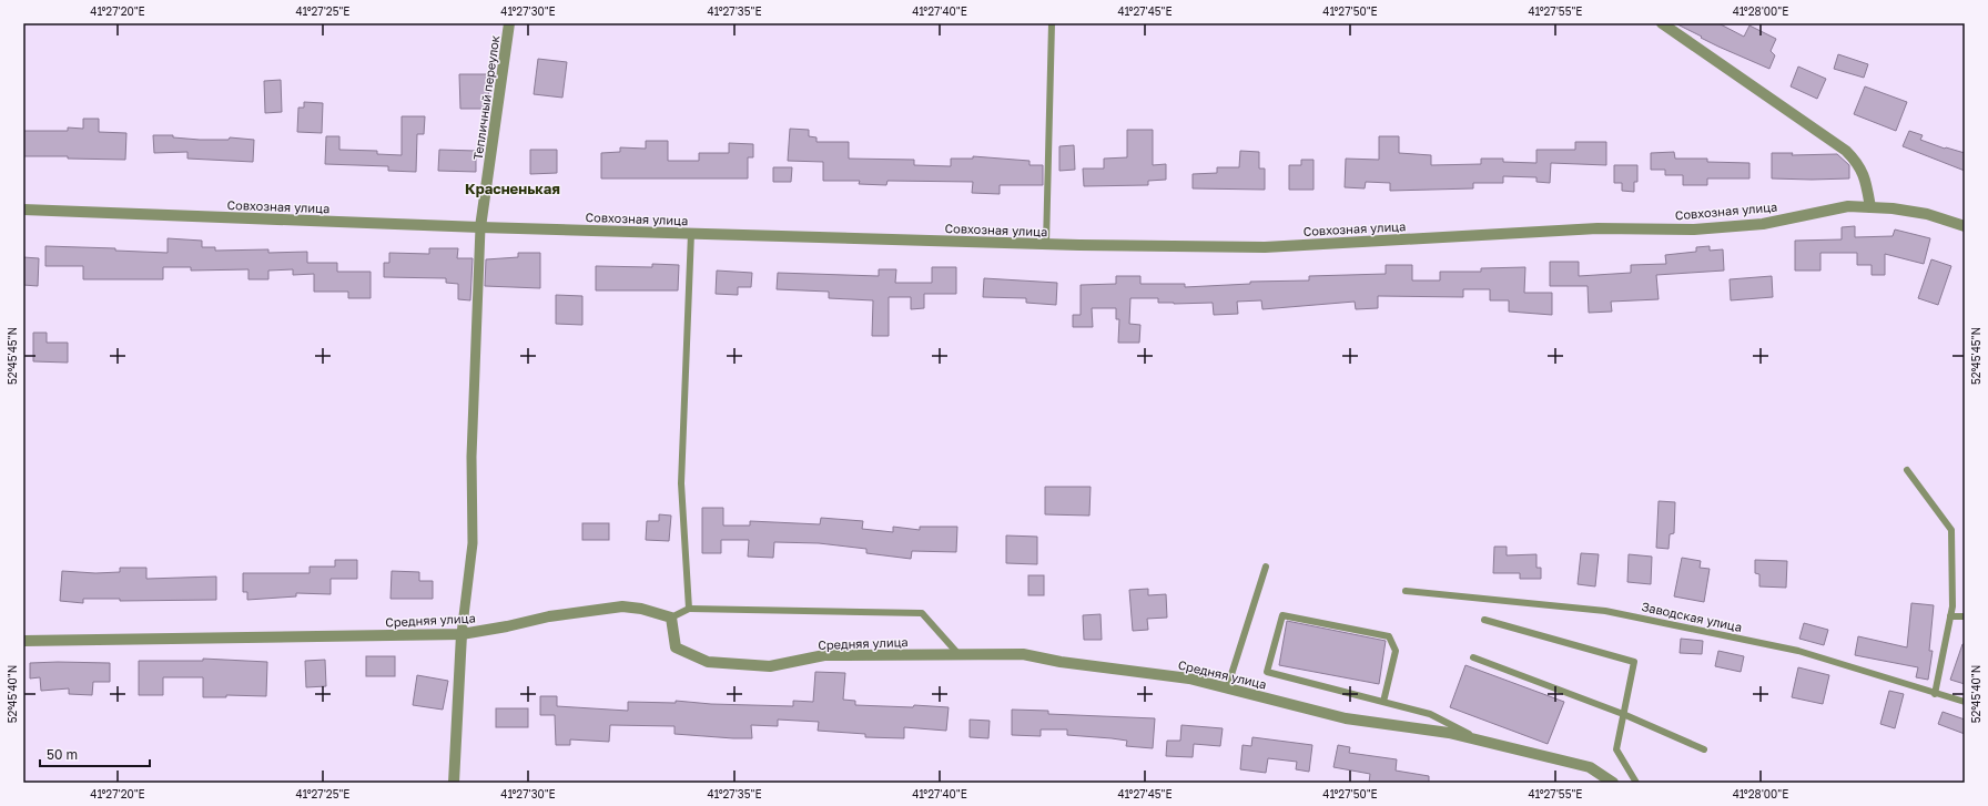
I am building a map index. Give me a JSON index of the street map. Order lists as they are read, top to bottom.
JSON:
{
  "streets": {
    "street": ["Тепличный переулок", "Совхозная улица", "Средняя улица"],
    "lane": ["Заводская улица"]
  },
  "crossings": [
    ["Тепличный переулок", "Совхозная улица"]
  ],
  "districts": ["Красненькая"],
  "scale_bar": "50 m",
  "coordinates": [
    "41°27'20\"E",
    "41°27'25\"E",
    "41°27'30\"E",
    "41°27'35\"E",
    "41°27'40\"E",
    "41°27'45\"E",
    "41°27'50\"E",
    "41°27'55\"E",
    "41°28'00\"E",
    "52°45'45\"N",
    "52°45'40\"N"
  ]
}
